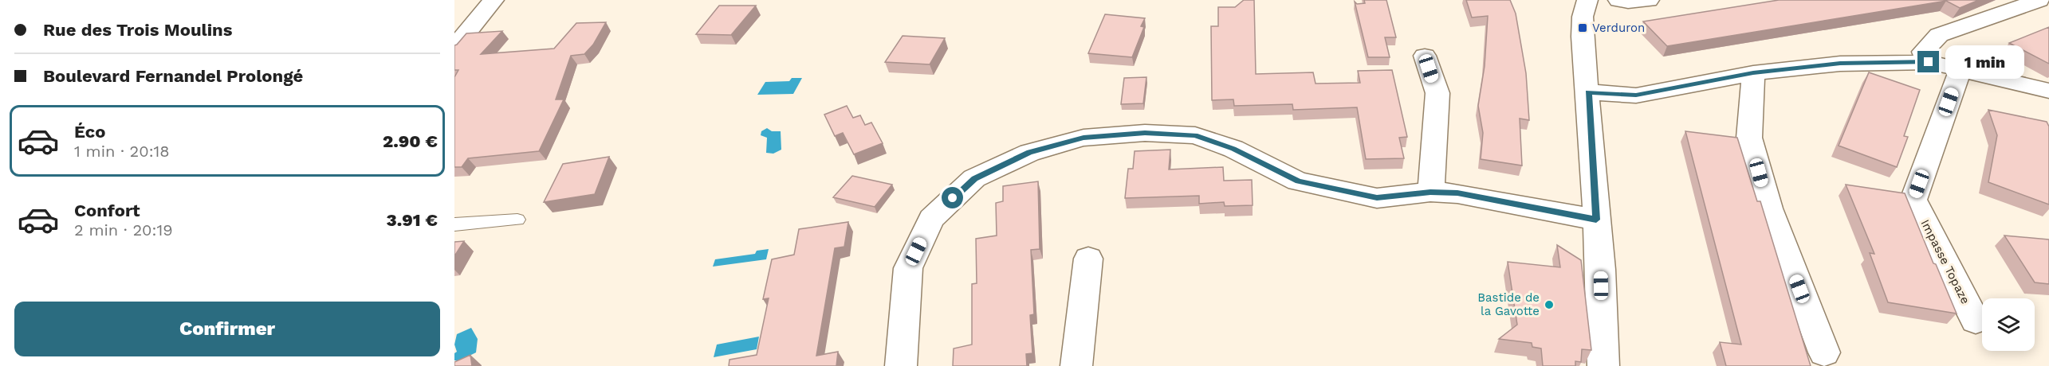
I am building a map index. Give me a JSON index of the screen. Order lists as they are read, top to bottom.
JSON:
{
  "streets": {
    "street": ["Impasse Topaze"]
  },
  "places": {
    "transit": ["Verduron"],
    "other": ["Bastide de la Gavotte"]
  },
  "page": {
    "banner": ["Rue des Trois Moulins", "Boulevard Fernandel Prolongé"],
    "bubble": "1 min",
    "list": [
      {
        "name": "Éco",
        "note": "1 min · 20:18",
        "value": "2.90 €"
      },
      {
        "name": "Confort",
        "note": "2 min · 20:19",
        "value": "3.91 €"
      }
    ],
    "buttons": "Confirmer"
  }
}
